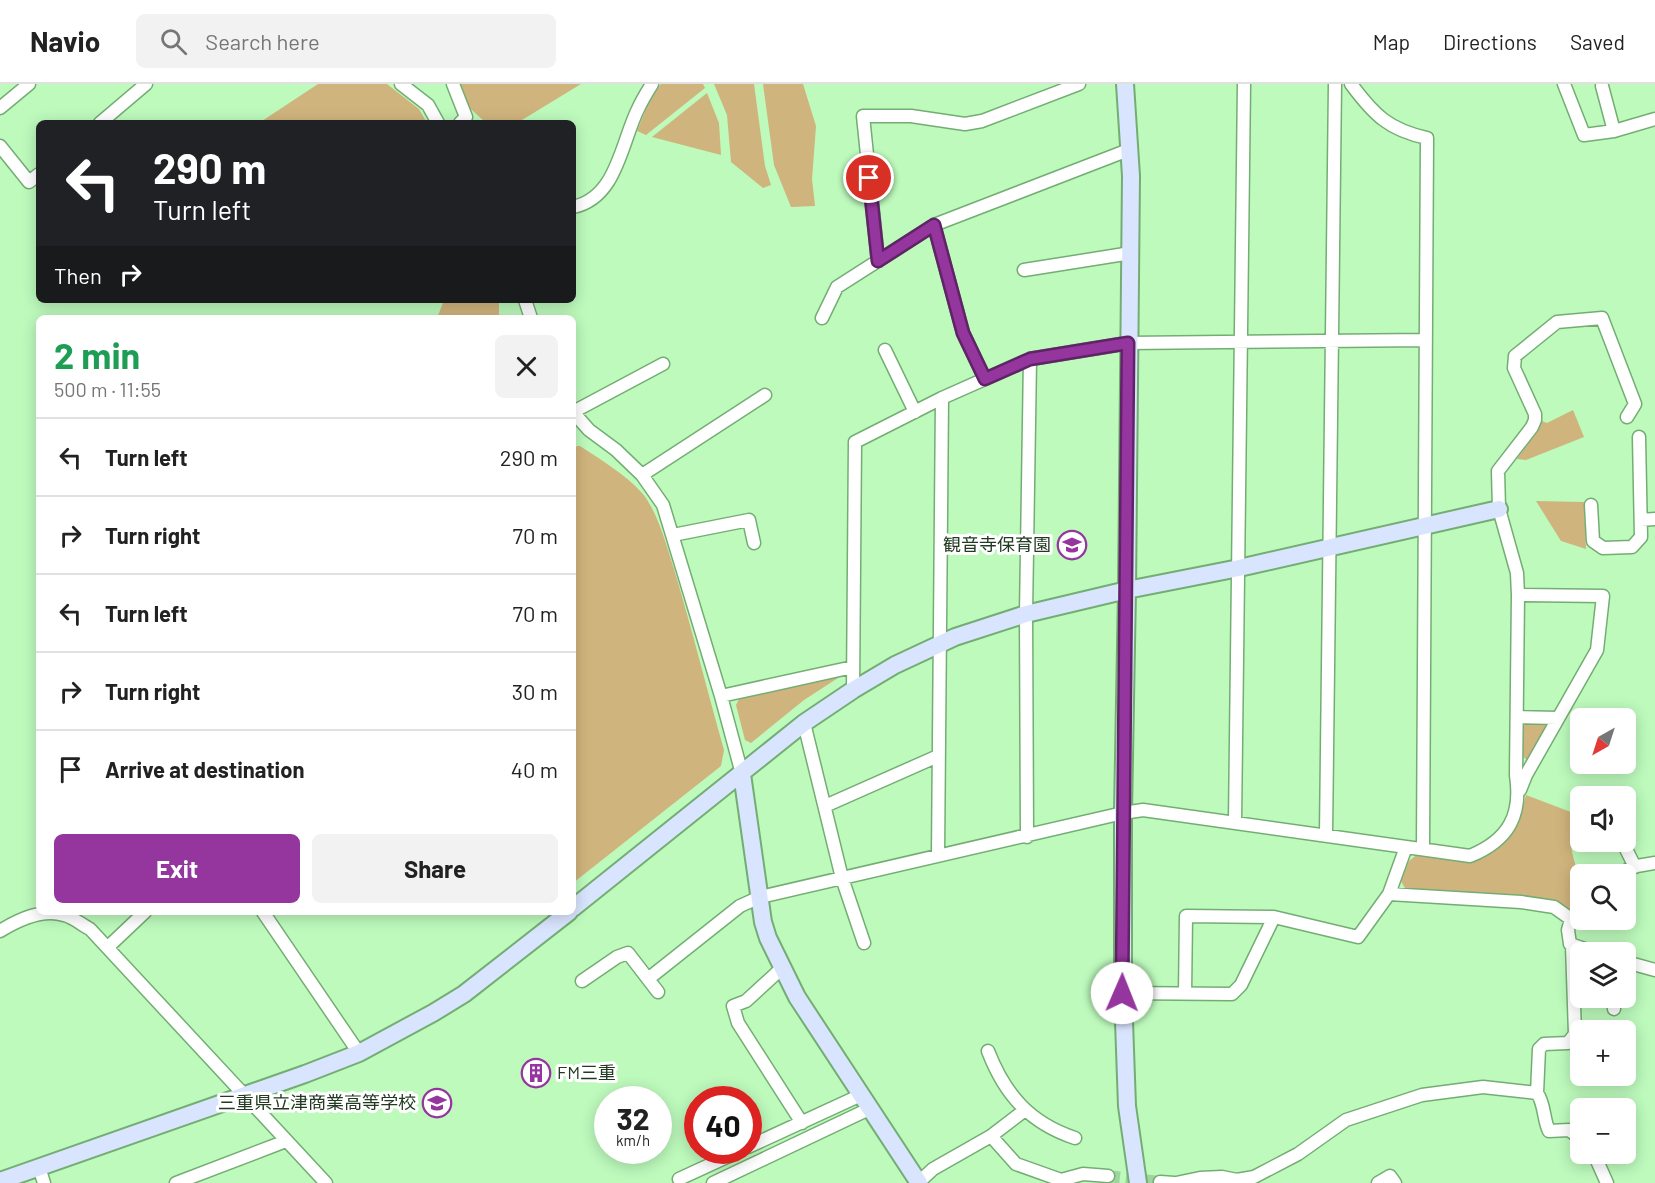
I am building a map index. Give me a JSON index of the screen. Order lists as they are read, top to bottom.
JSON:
{
  "places": {
    "school or university": ["観音寺保育園", "三重県立津商業高等学校"],
    "building": ["FM三重"]
  },
  "north": "bottom left",
  "page": {
    "header": "Navio",
    "search": "Search here",
    "nav": ["Map", "Directions", "Saved"],
    "turn": ["290 m", "Turn left"],
    "then": "Then",
    "heading": ["2 min", "500 m · 11:55"],
    "list": [
      {
        "name": "Turn left",
        "value": "290 m"
      },
      {
        "name": "Turn right",
        "value": "70 m"
      },
      {
        "name": "Turn left",
        "value": "70 m"
      },
      {
        "name": "Turn right",
        "value": "30 m"
      },
      {
        "name": "Arrive at destination",
        "value": "40 m"
      }
    ],
    "map_buttons": ["+", "−"],
    "buttons": ["Exit", "Share"],
    "speed": "32 km/h",
    "limit": "40"
  }
}
